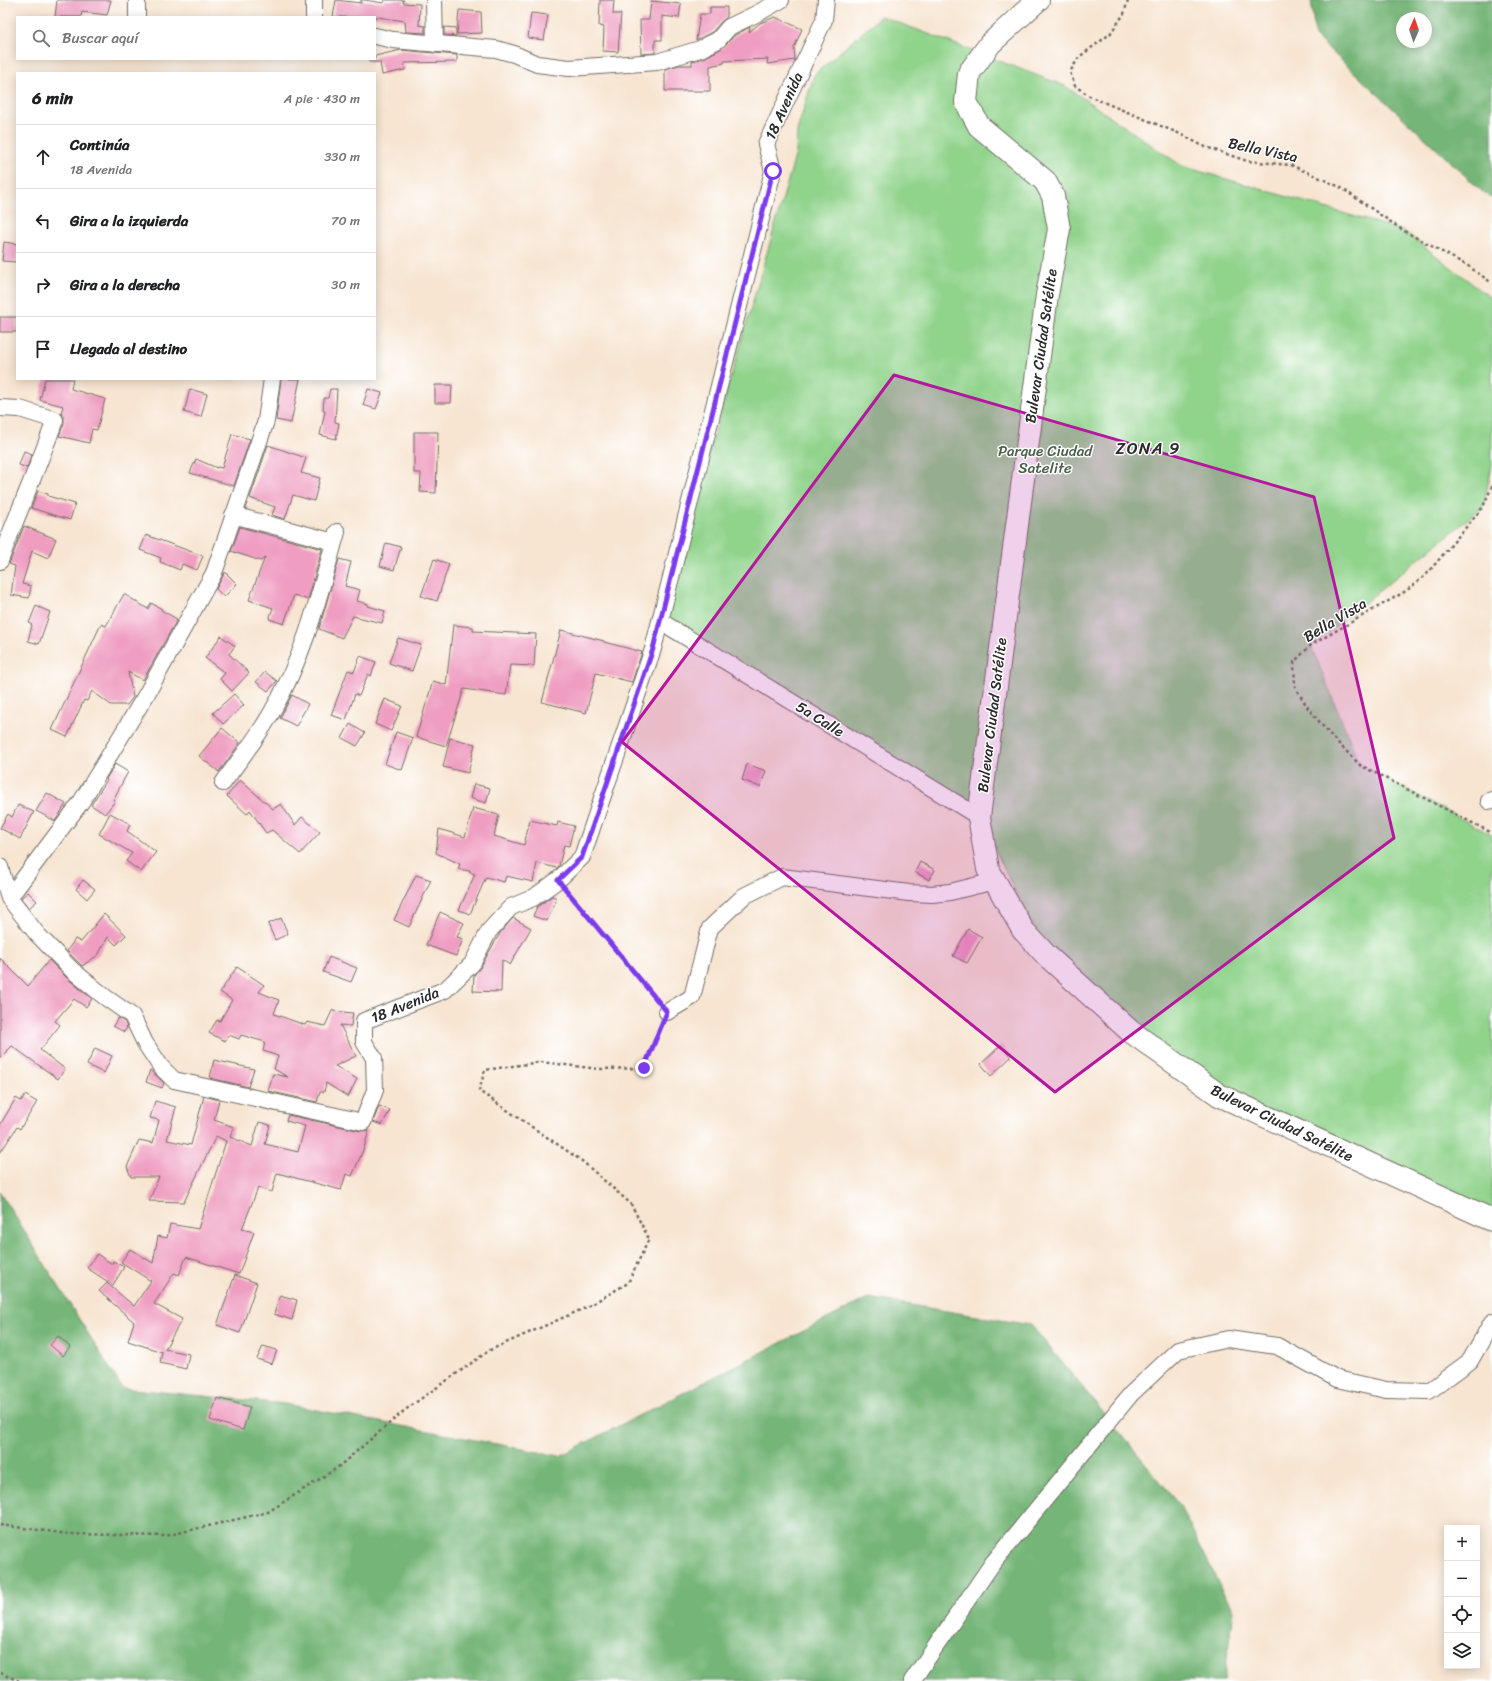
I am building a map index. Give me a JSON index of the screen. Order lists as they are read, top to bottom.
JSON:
{
  "streets": {
    "street": ["18 Avenida", "Bulevar Ciudad Satélite", "5a Calle"],
    "path": ["Bella Vista"]
  },
  "crossings": [
    ["18 Avenida", "5a Calle"],
    ["Bulevar Ciudad Satélite", "5a Calle"]
  ],
  "districts": ["ZONA 9"],
  "parks": ["Parque Ciudad Satelite"],
  "north": "top",
  "page": {
    "search": "Buscar aquí",
    "heading": ["6 min", "A pie · 430 m"],
    "list": [
      ["Continúa", "18 Avenida", "330 m"],
      ["Gira a la izquierda", "70 m"],
      ["Gira a la derecha", "30 m"],
      "Llegada al destino"
    ],
    "map_buttons": ["+", "−"]
  }
}
